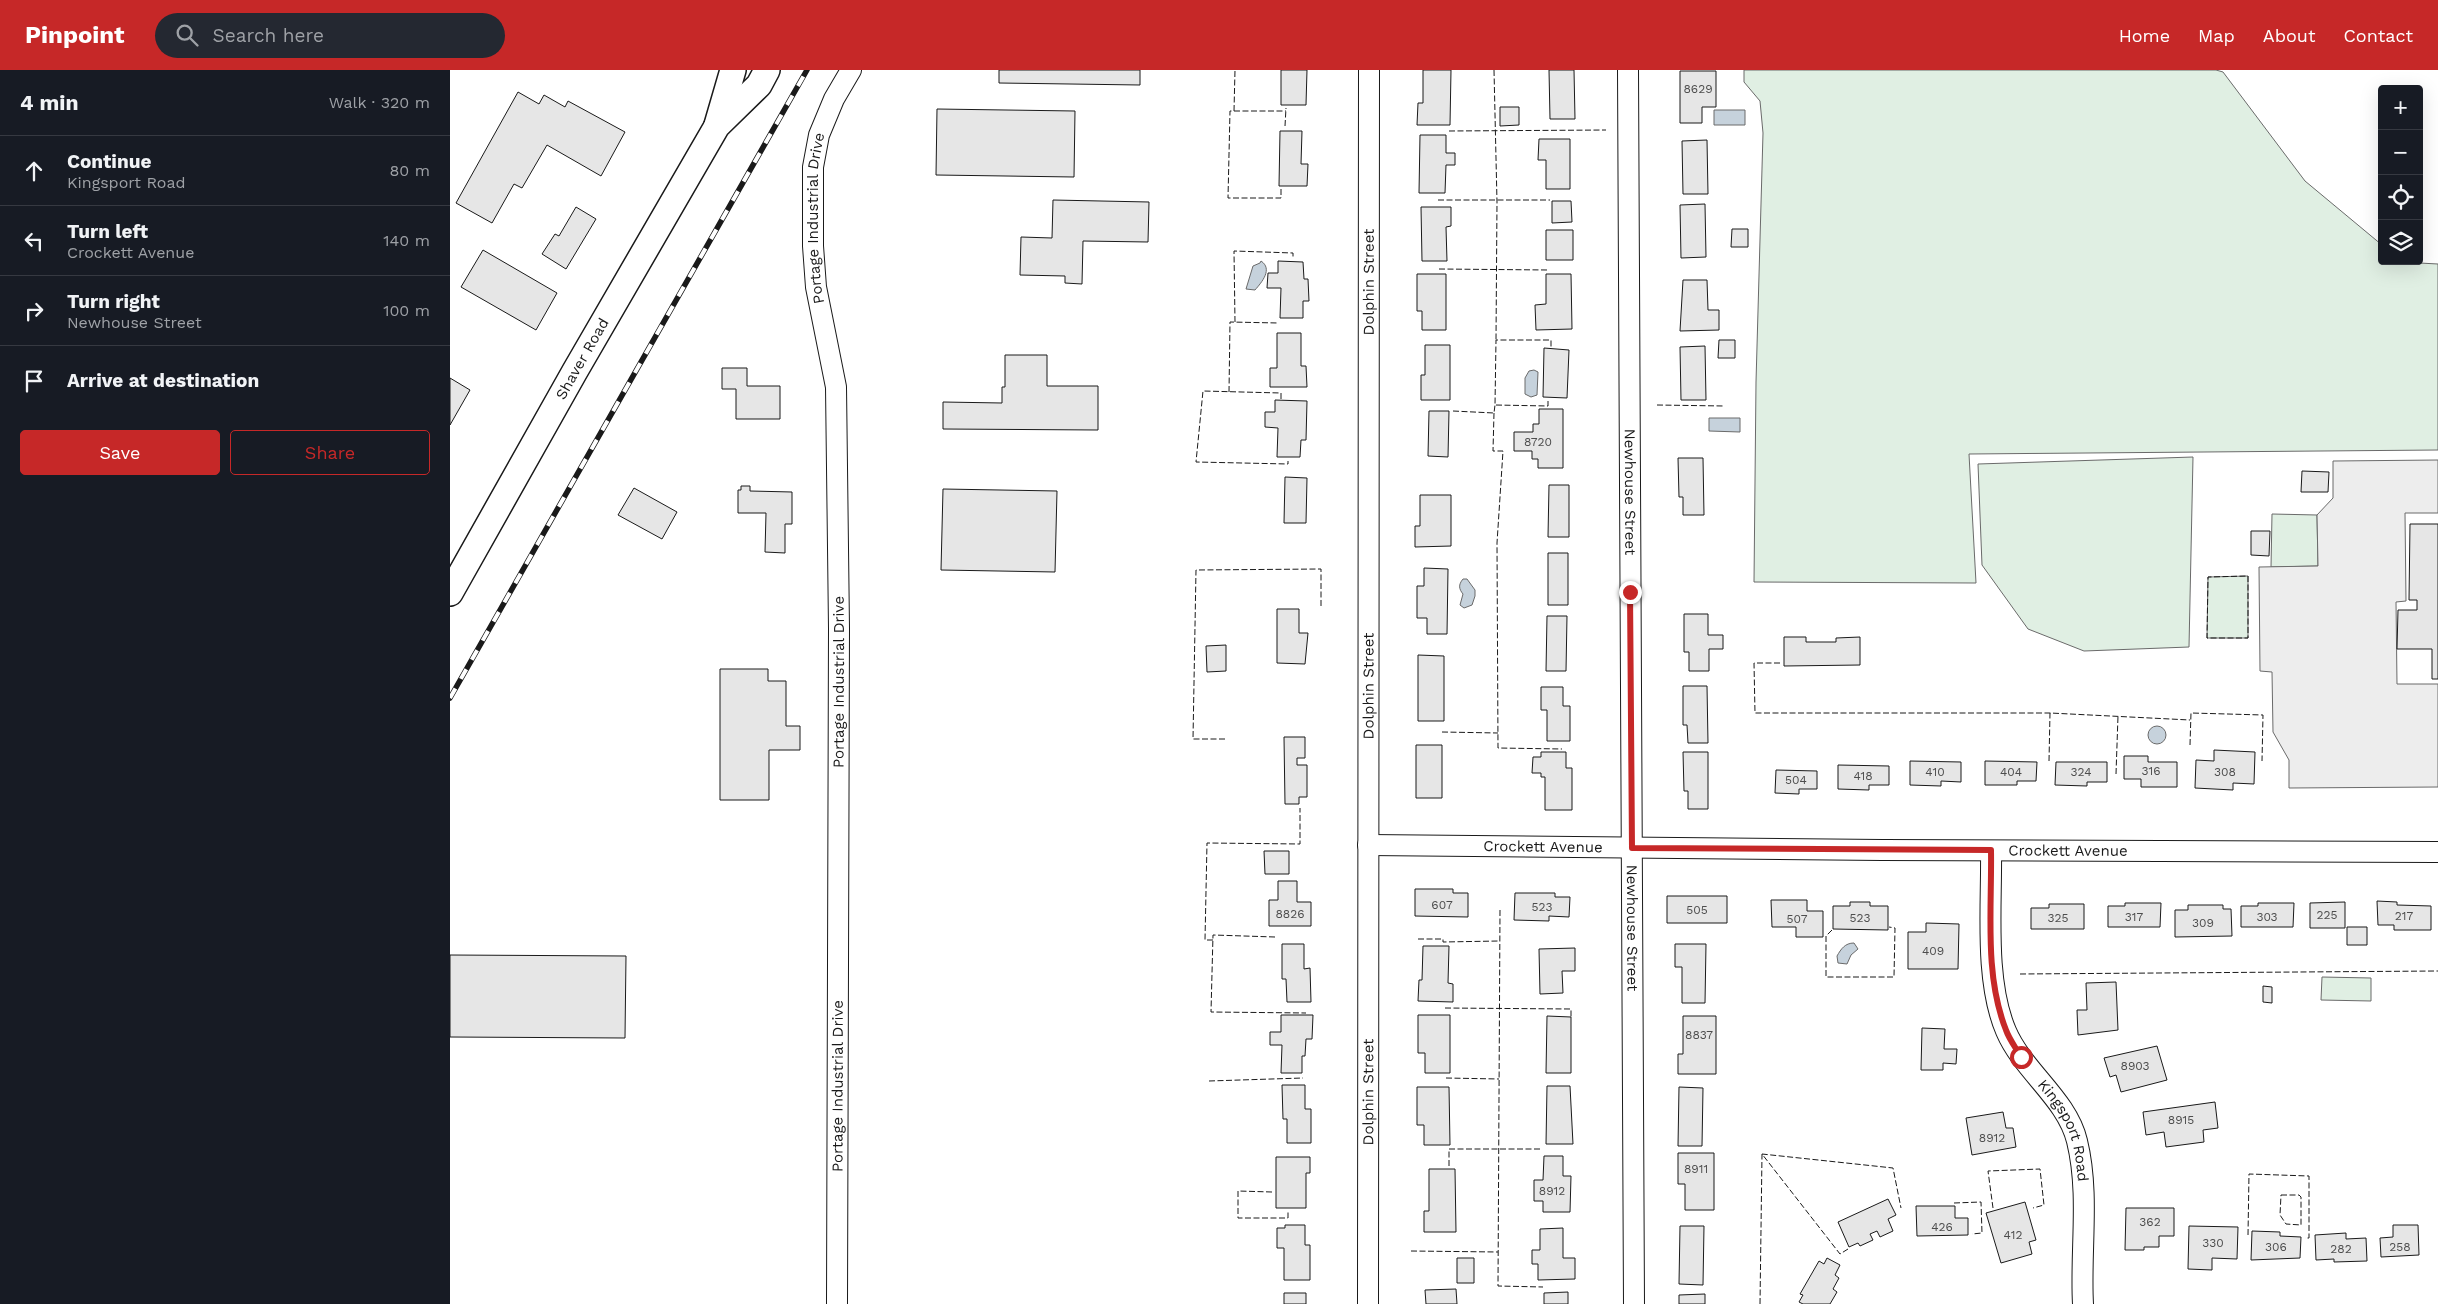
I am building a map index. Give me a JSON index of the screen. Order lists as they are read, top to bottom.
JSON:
{
  "streets": {
    "main road": ["Shaver Road"],
    "street": [
      "Portage Industrial Drive",
      "Dolphin Street",
      "Newhouse Street",
      "Crockett Avenue",
      "Kingsport Road"
    ]
  },
  "crossings": [
    ["Dolphin Street", "Crockett Avenue"],
    ["Newhouse Street", "Crockett Avenue"],
    ["Crockett Avenue", "Kingsport Road"]
  ],
  "house_numbers": [
    "8629",
    "8720",
    "316",
    "410",
    "404",
    "324",
    "308",
    "418",
    "504",
    "607",
    "523",
    "505",
    "8826",
    "225",
    "217",
    "317",
    "303",
    "523",
    "325",
    "507",
    "309",
    "409",
    "8837",
    "8903",
    "8915",
    "8912",
    "8911",
    "8912",
    "362",
    "426",
    "412",
    "330",
    "306",
    "258",
    "282"
  ],
  "page": {
    "header": "Pinpoint",
    "search": "Search here",
    "nav": [
      "Home",
      "Map",
      "About",
      "Contact"
    ],
    "heading": ["4 min", "Walk · 320 m"],
    "map_buttons": ["+", "−"],
    "list": [
      ["Continue", "Kingsport Road", "80 m"],
      ["Turn left", "Crockett Avenue", "140 m"],
      ["Turn right", "Newhouse Street", "100 m"],
      "Arrive at destination"
    ],
    "buttons": ["Save", "Share"]
  }
}
